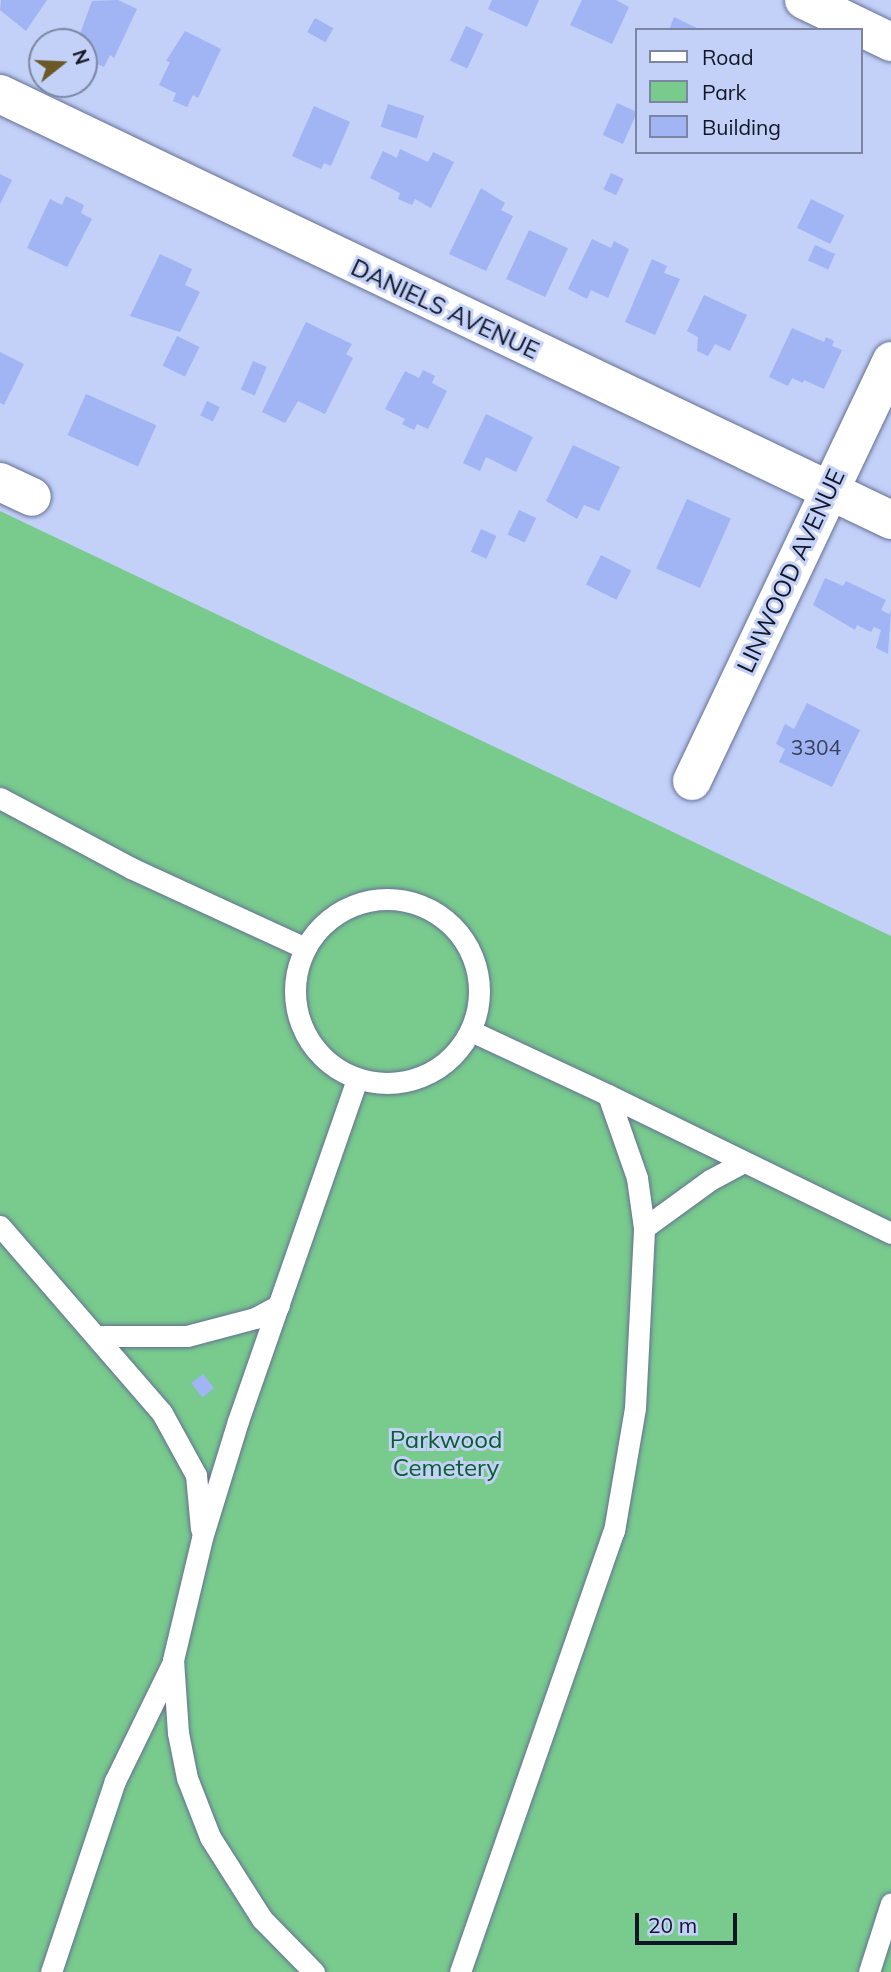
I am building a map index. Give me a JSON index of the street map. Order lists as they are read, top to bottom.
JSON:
{
  "streets": {
    "street": ["DANIELS AVENUE", "LINWOOD AVENUE"]
  },
  "crossings": [
    ["DANIELS AVENUE", "LINWOOD AVENUE"]
  ],
  "parks": ["Parkwood Cemetery"],
  "house_numbers": ["3304"],
  "legend": ["Road", "Park", "Building"],
  "scale_bar": "20 m",
  "north": "right"
}
